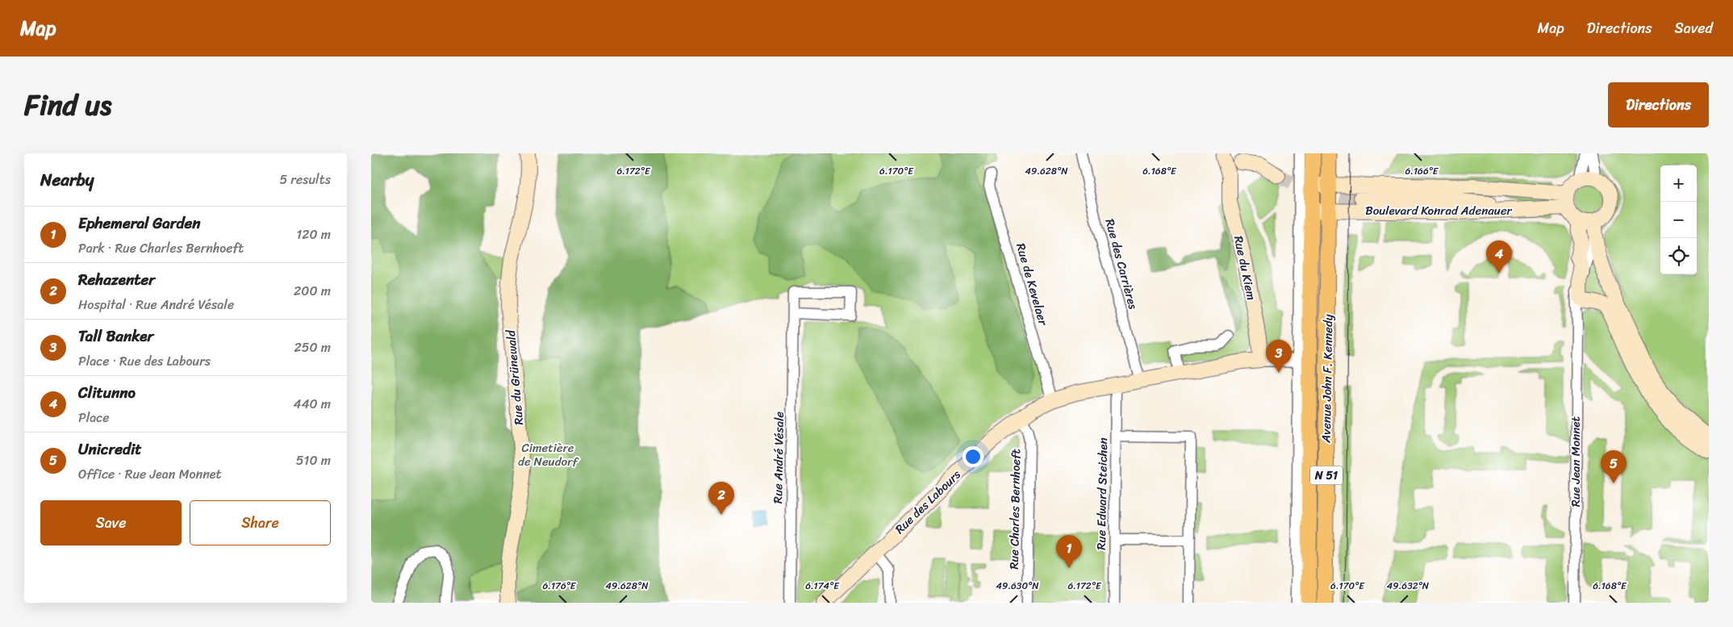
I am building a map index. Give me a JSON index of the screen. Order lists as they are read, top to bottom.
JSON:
{
  "streets": {
    "main road": [
      "Boulevard Konrad Adenauer",
      "Rue du Kiem",
      "Rue du Grünewald",
      "Avenue John F. Kennedy",
      "Rue Jean Monnet",
      "N 51",
      "Rue des Labours"
    ],
    "street": [
      "Rue des Carrières",
      "Rue de Kevelaer",
      "Rue André Vésale",
      "Rue Edward Steichen",
      "Rue Charles Bernhoeft"
    ]
  },
  "crossings": [
    ["Boulevard Konrad Adenauer", "Avenue John F. Kennedy"],
    ["Boulevard Konrad Adenauer", "Rue Jean Monnet"],
    ["Rue des Carrières", "Rue des Labours"],
    ["Rue du Kiem", "Rue des Labours"],
    ["Rue de Kevelaer", "Rue des Labours"],
    ["Avenue John F. Kennedy", "Rue des Labours"],
    ["Rue Edward Steichen", "Rue des Labours"],
    ["Rue des Labours", "Rue Charles Bernhoeft"]
  ],
  "parks": ["Cimetière de Neudorf"],
  "page": {
    "header": "Map",
    "nav": ["Map", "Directions", "Saved"],
    "title": "Find us",
    "buttons": [
      "Directions",
      ["Save", "Share"]
    ],
    "heading": ["Nearby", "5 results"],
    "map_buttons": ["+", "−"],
    "list": [
      {
        "mark": "1",
        "name": "Ephemeral Garden",
        "note": "Park · Rue Charles Bernhoeft",
        "value": "120 m"
      },
      {
        "mark": "2",
        "name": "Rehazenter",
        "note": "Hospital · Rue André Vésale",
        "value": "200 m"
      },
      {
        "mark": "3",
        "name": "Tall Banker",
        "note": "Place · Rue des Labours",
        "value": "250 m"
      },
      {
        "mark": "4",
        "name": "Clitunno",
        "note": "Place",
        "value": "440 m"
      },
      {
        "mark": "5",
        "name": "Unicredit",
        "note": "Office · Rue Jean Monnet",
        "value": "510 m"
      }
    ],
    "pins": [
      "4",
      "3",
      "5",
      "2",
      "1"
    ]
  },
  "coordinates": [
    "6.172°E",
    "6.170°E",
    "6.168°E",
    "6.166°E",
    "49.628°N",
    "49.630°N",
    "49.632°N",
    "6.176°E",
    "6.174°E"
  ]
}
